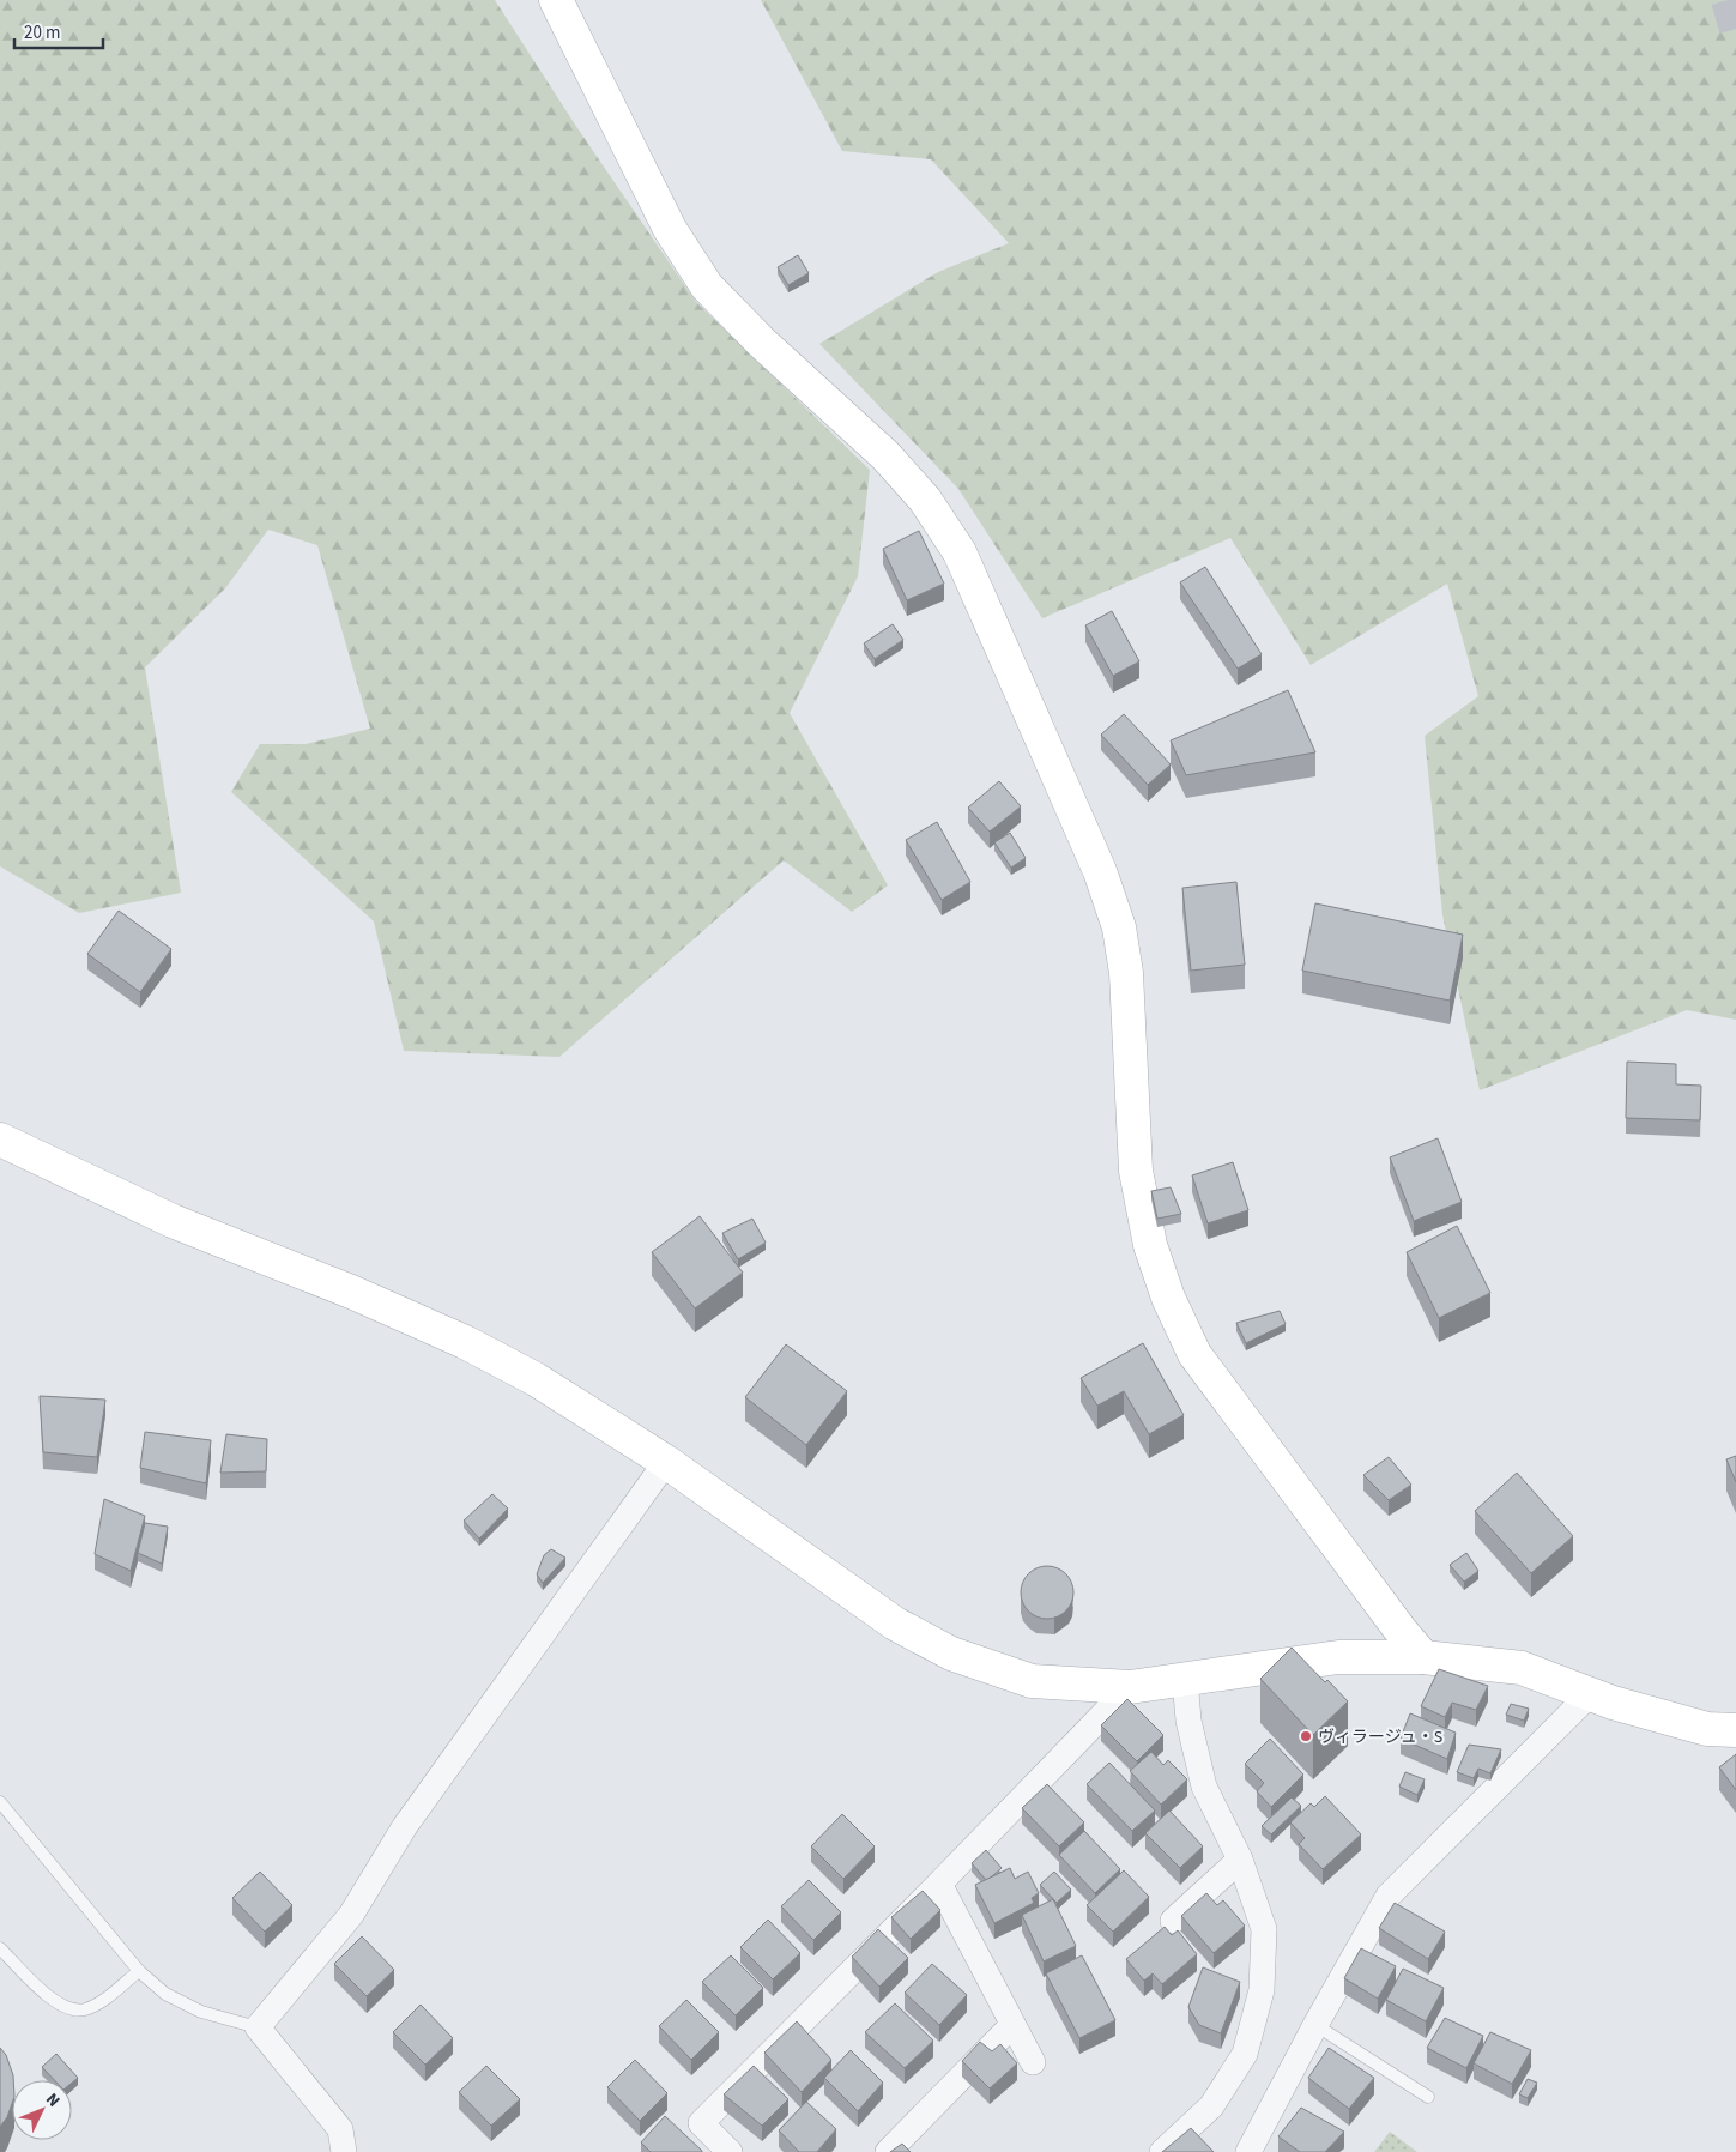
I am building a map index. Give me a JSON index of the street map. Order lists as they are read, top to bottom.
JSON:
{
  "places": ["ヴィラージュ・S"],
  "scale_bar": "20 m",
  "north": "top right"
}
